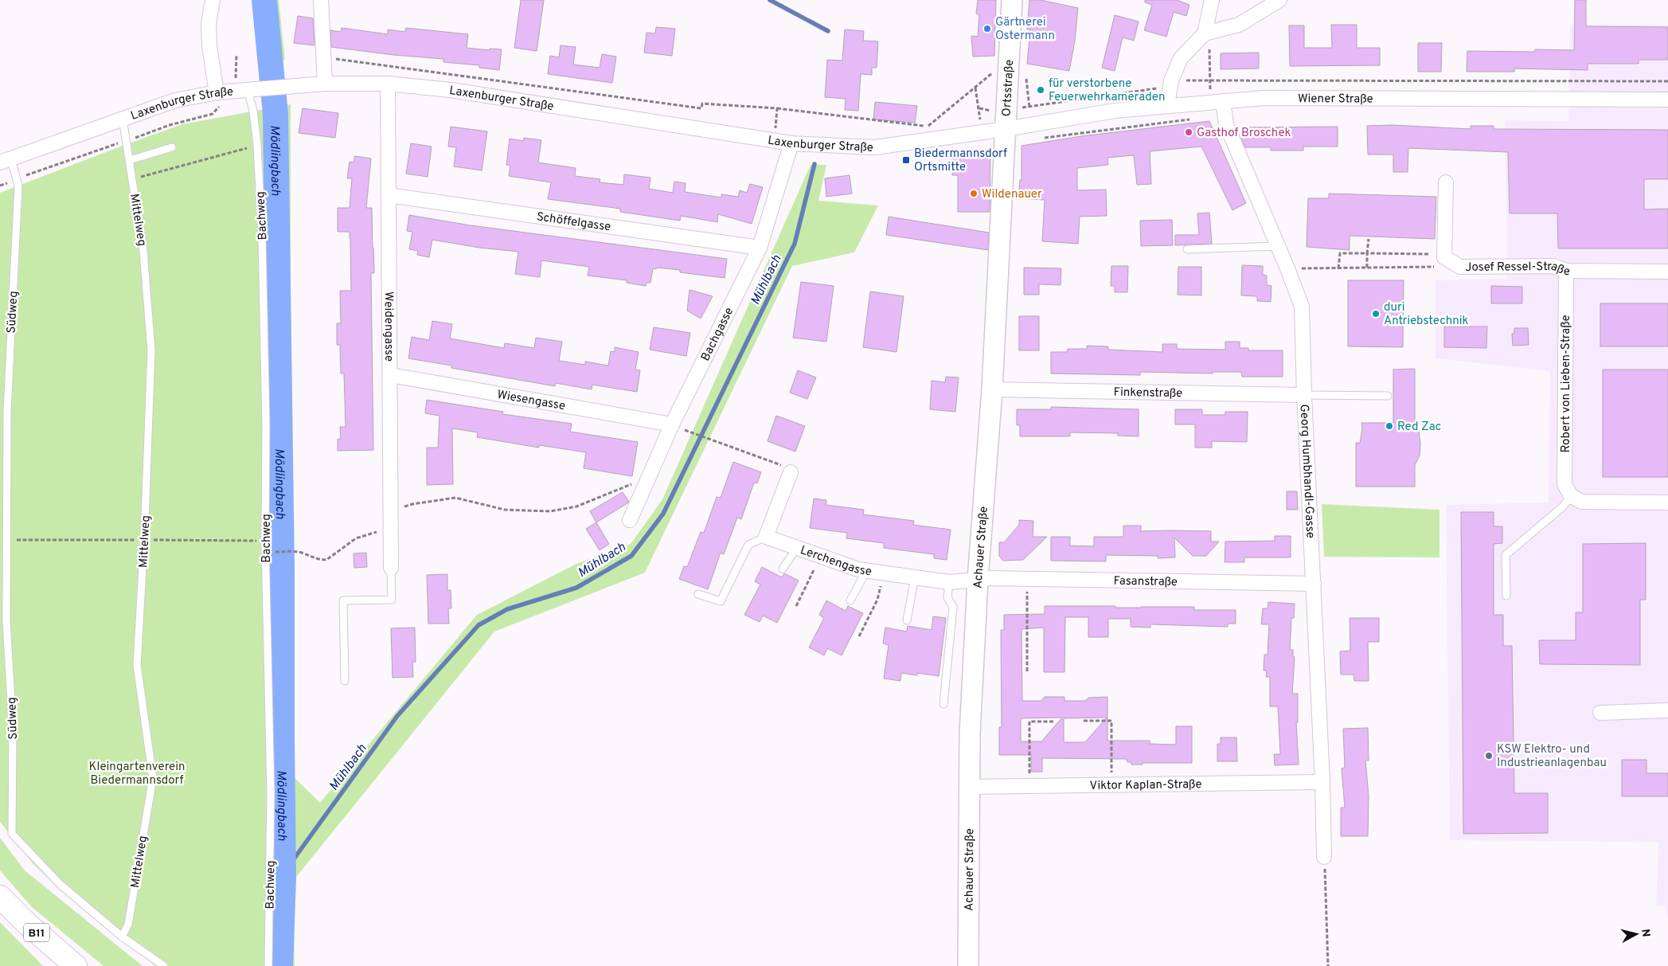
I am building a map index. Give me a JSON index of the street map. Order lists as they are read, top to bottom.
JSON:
{
  "streets": {
    "main road": ["B11"],
    "street": [
      "Ortsstraße",
      "Laxenburger Straße",
      "Wiener Straße",
      "Schöffelgasse",
      "Josef Ressel-Straße",
      "Weidengasse",
      "Bachgasse",
      "Robert von Lieben-Straße",
      "Finkenstraße",
      "Wiesengasse",
      "Georg Humbhandl-Gasse",
      "Achauer Straße",
      "Lerchengasse",
      "Fasanstraße",
      "Viktor Kaplan-Straße"
    ],
    "lane": ["Bachweg", "Mittelweg", "Südweg"]
  },
  "crossings": [
    ["Ortsstraße", "Laxenburger Straße"],
    ["Ortsstraße", "Wiener Straße"],
    ["Ortsstraße", "Achauer Straße"],
    ["Laxenburger Straße", "Wiener Straße"],
    ["Laxenburger Straße", "Bachweg"],
    ["Laxenburger Straße", "Mittelweg"],
    ["Laxenburger Straße", "Südweg"],
    ["Laxenburger Straße", "Weidengasse"],
    ["Laxenburger Straße", "Bachgasse"],
    ["Laxenburger Straße", "Achauer Straße"],
    ["Wiener Straße", "Georg Humbhandl-Gasse"],
    ["Wiener Straße", "Achauer Straße"],
    ["Mittelweg", "Südweg"],
    ["Schöffelgasse", "Weidengasse"],
    ["Schöffelgasse", "Bachgasse"],
    ["Josef Ressel-Straße", "Robert von Lieben-Straße"],
    ["Weidengasse", "Wiesengasse"],
    ["Bachgasse", "Wiesengasse"],
    ["Finkenstraße", "Georg Humbhandl-Gasse"],
    ["Finkenstraße", "Achauer Straße"],
    ["Georg Humbhandl-Gasse", "Fasanstraße"],
    ["Georg Humbhandl-Gasse", "Viktor Kaplan-Straße"],
    ["Achauer Straße", "Lerchengasse"],
    ["Achauer Straße", "Fasanstraße"],
    ["Achauer Straße", "Viktor Kaplan-Straße"],
    ["Lerchengasse", "Fasanstraße"]
  ],
  "water": ["Mödlingbach", "Mühlbach"],
  "parks": ["Kleingartenverein Biedermannsdorf"],
  "places": {
    "other": [
      "Gärtnerei Ostermann",
      "für verstorbene Feuerwehrkameraden",
      "Gasthof Broschek",
      "Wildenauer",
      "duri Antriebstechnik",
      "Red Zac",
      "KSW Elektro- und Industrieanlagenbau"
    ],
    "transit": ["Biedermannsdorf Ortsmitte"]
  },
  "north": "right"
}
